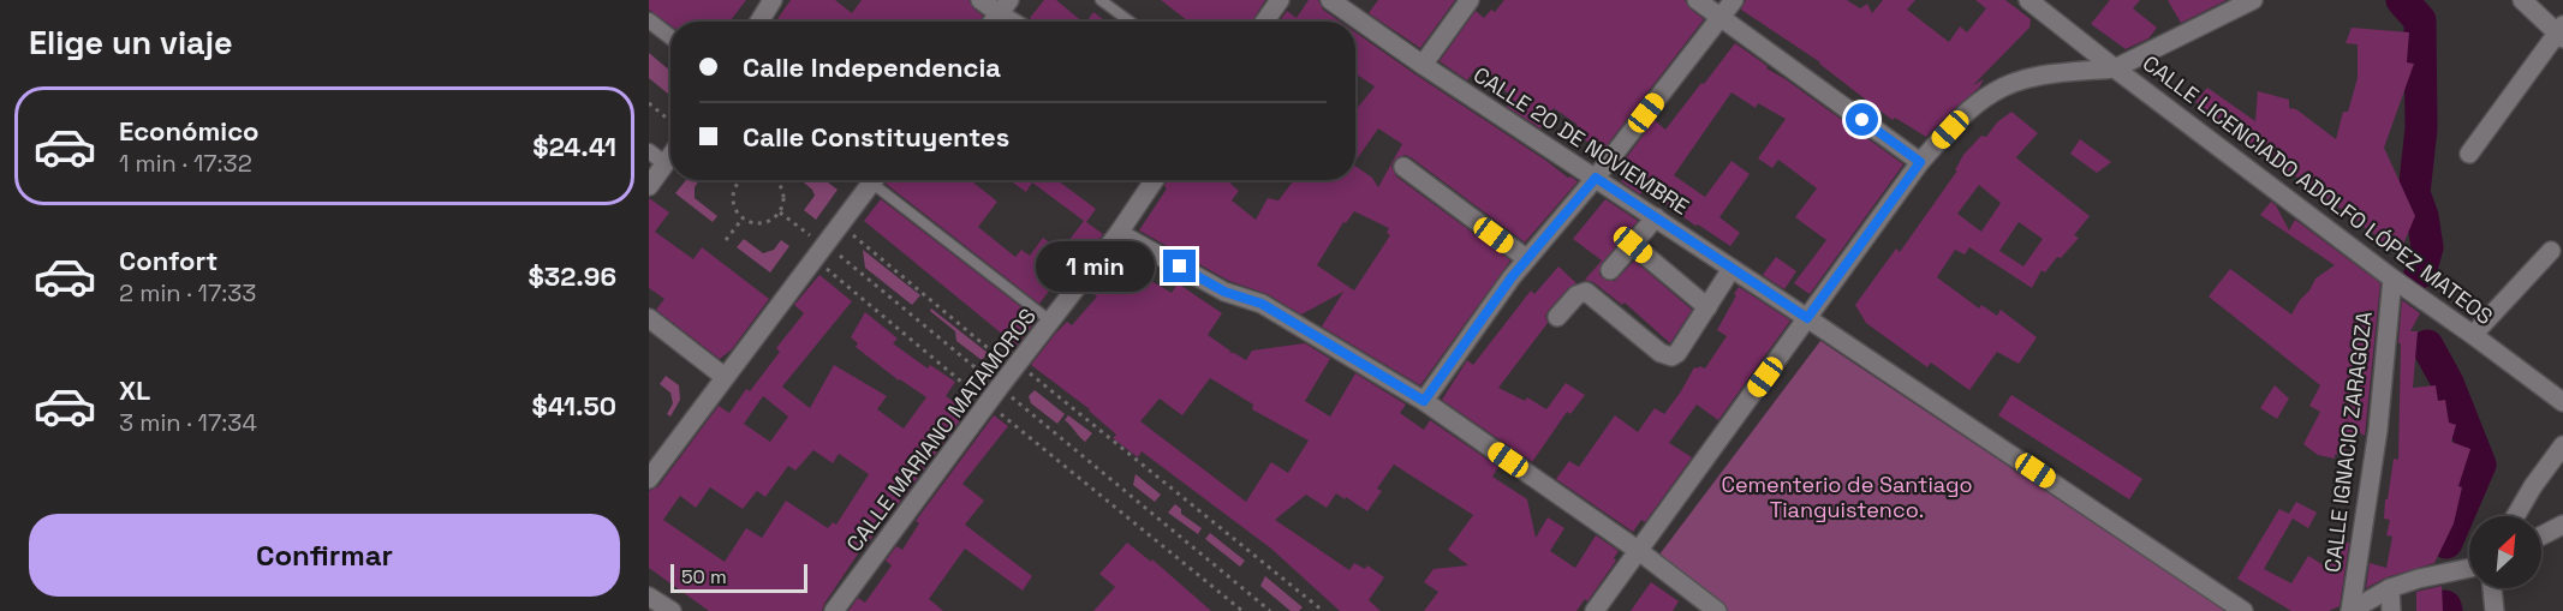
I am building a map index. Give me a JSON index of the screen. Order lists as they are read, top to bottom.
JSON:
{
  "streets": {
    "street": [
      "CALLE 20 DE NOVIEMBRE",
      "CALLE LICENCIADO ADOLFO LÓPEZ MATEOS",
      "CALLE MARIANO MATAMOROS",
      "CALLE IGNACIO ZARAGOZA"
    ]
  },
  "crossings": [
    ["CALLE 20 DE NOVIEMBRE", "CALLE LICENCIADO ADOLFO LÓPEZ MATEOS"],
    ["CALLE LICENCIADO ADOLFO LÓPEZ MATEOS", "CALLE IGNACIO ZARAGOZA"]
  ],
  "parks": ["Cementerio de Santiago Tianguistenco."],
  "scale_bar": "50 m",
  "north": "top right",
  "page": {
    "heading": "Elige un viaje",
    "banner": ["Calle Independencia", "Calle Constituyentes"],
    "list": [
      {
        "name": "Económico",
        "note": "1 min · 17:32",
        "value": "$24.41"
      },
      {
        "name": "Confort",
        "note": "2 min · 17:33",
        "value": "$32.96"
      },
      {
        "name": "XL",
        "note": "3 min · 17:34",
        "value": "$41.50"
      }
    ],
    "bubble": "1 min",
    "buttons": "Confirmar",
    "scale": "50 m"
  }
}
